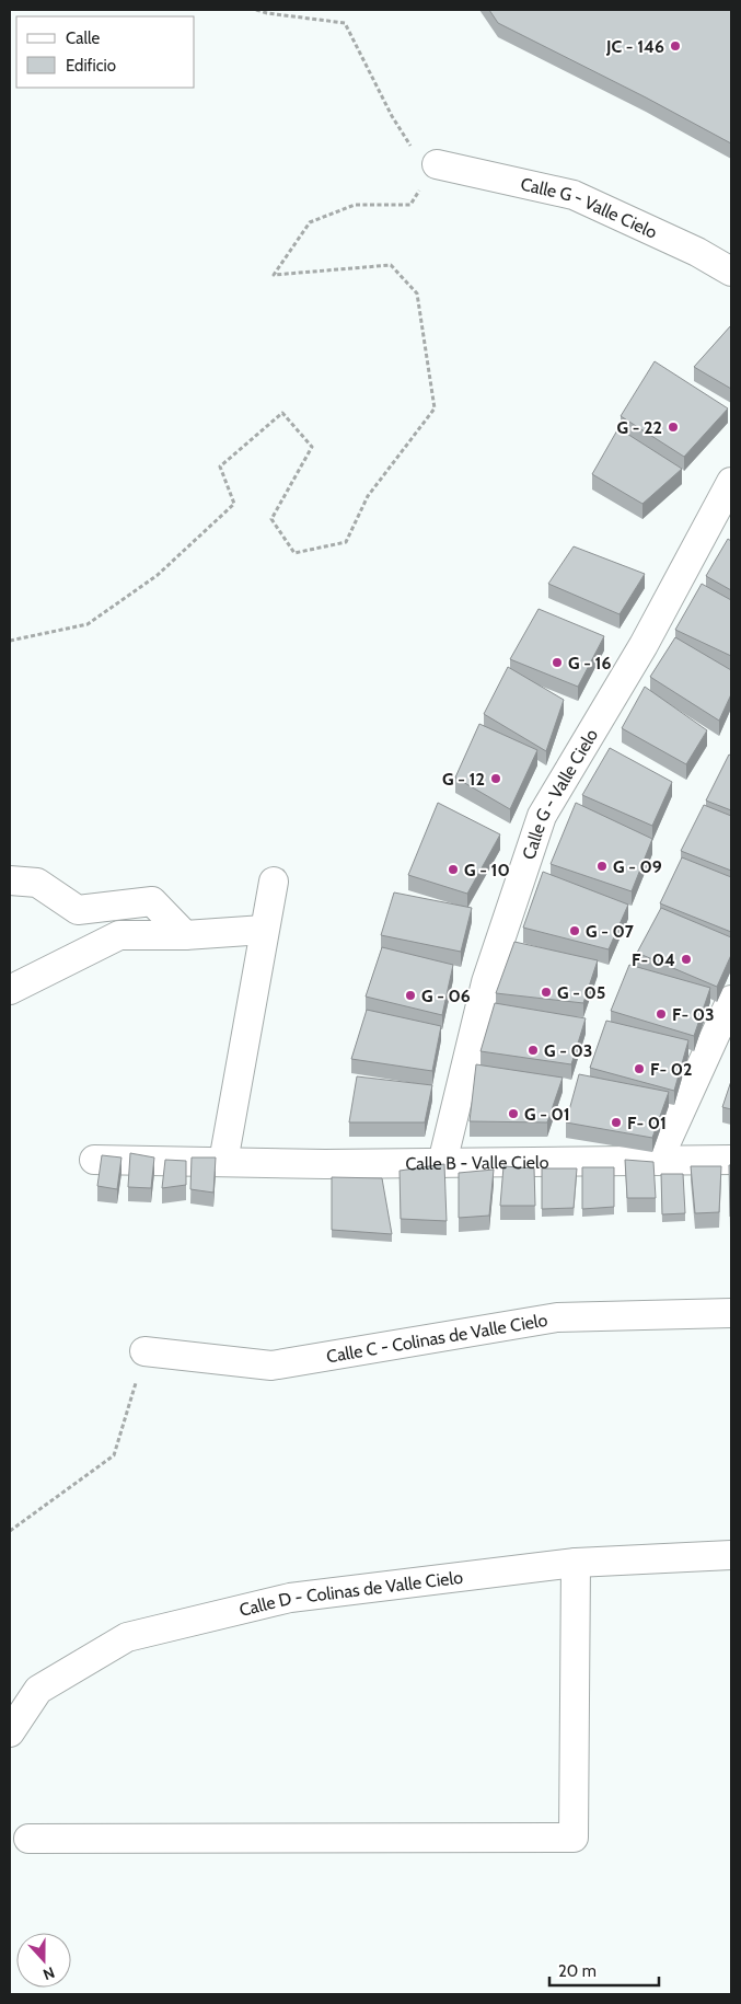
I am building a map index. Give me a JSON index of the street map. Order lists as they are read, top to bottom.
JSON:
{
  "streets": {
    "street": [
      "Calle G - Valle Cielo",
      "Calle B - Valle Cielo",
      "Calle C - Colinas de Valle Cielo",
      "Calle D - Colinas de Valle Cielo"
    ]
  },
  "crossings": [
    ["Calle G - Valle Cielo", "Calle B - Valle Cielo"]
  ],
  "places": [
    "JC - 146",
    "G - 22",
    "G - 16",
    "G - 12",
    "G - 09",
    "G - 10",
    "G - 07",
    "F- 04",
    "G - 05",
    "G - 06",
    "F- 03",
    "G - 03",
    "F- 02",
    "G - 01",
    "F- 01"
  ],
  "legend": ["Calle", "Edificio"],
  "scale_bar": "20 m",
  "north": "bottom"
}
